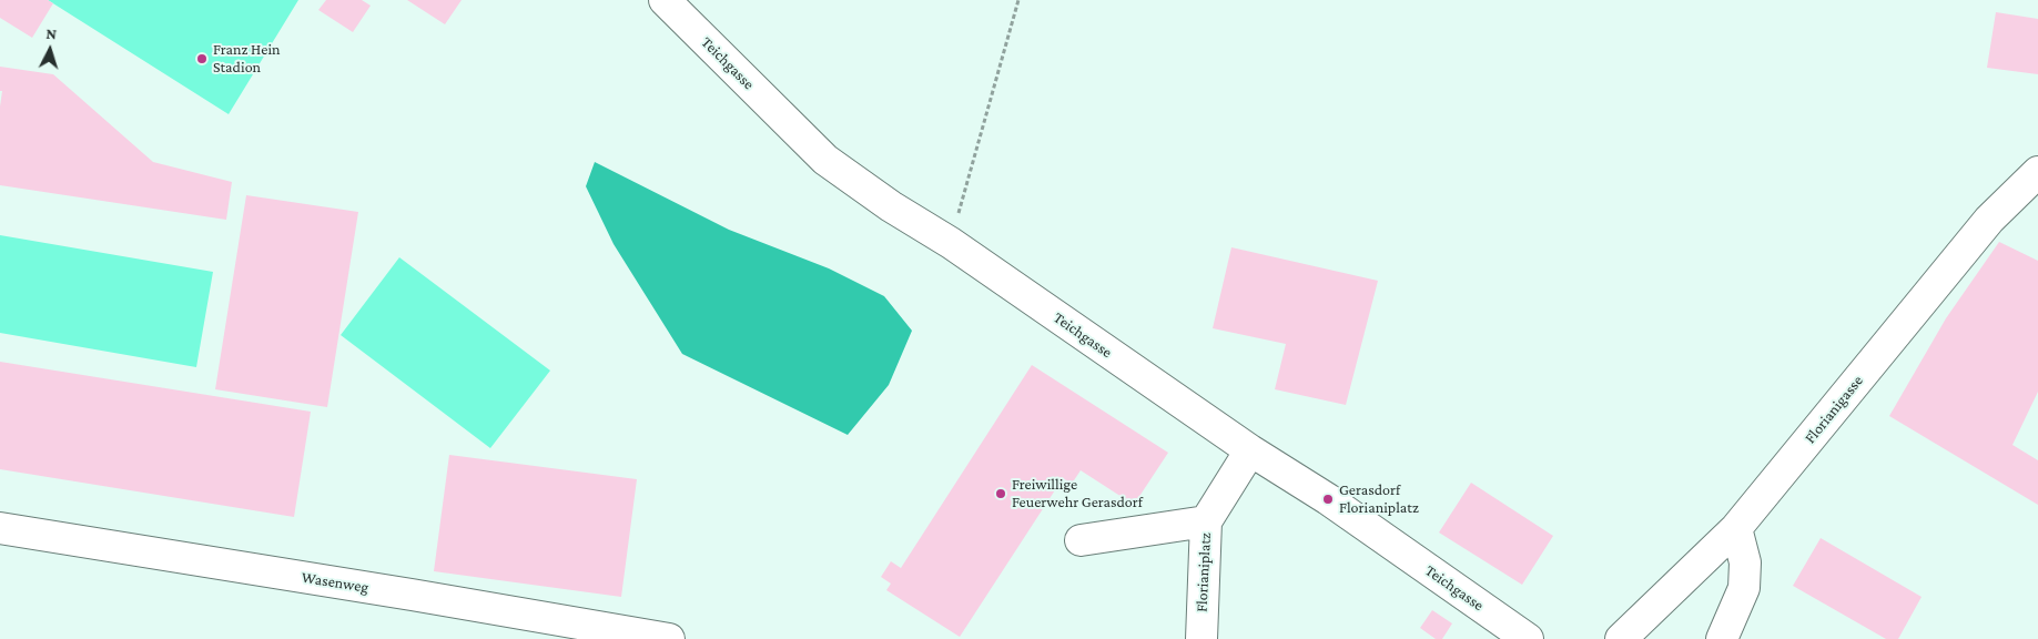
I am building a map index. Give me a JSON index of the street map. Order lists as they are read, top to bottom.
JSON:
{
  "streets": {
    "street": [
      "Teichgasse",
      "Florianigasse",
      "Florianiplatz",
      "Wasenweg"
    ]
  },
  "crossings": [
    ["Teichgasse", "Florianiplatz"]
  ],
  "places": ["Franz Hein Stadion", "Freiwillige Feuerwehr Gerasdorf", "Gerasdorf Florianiplatz"],
  "north": "top"
}
